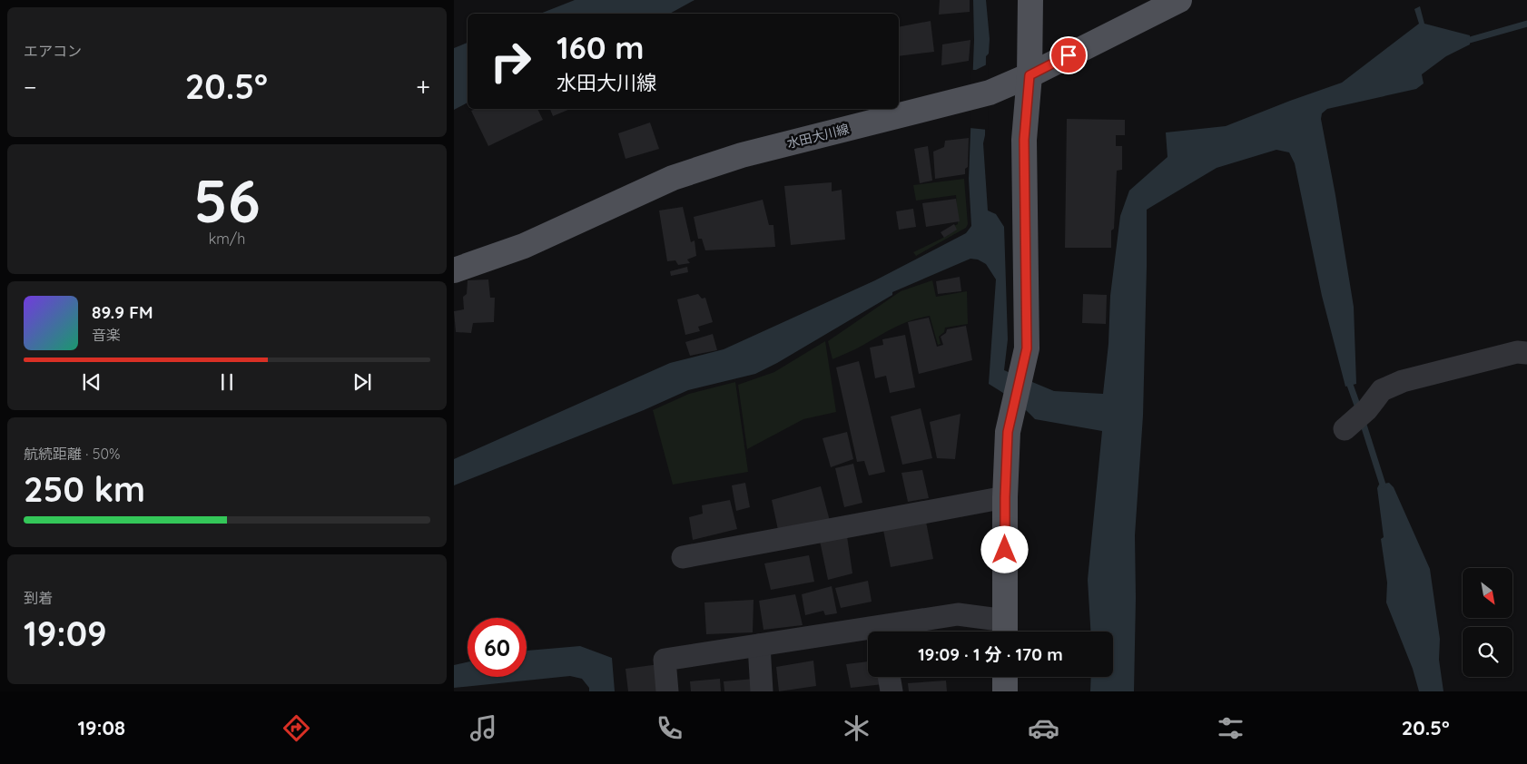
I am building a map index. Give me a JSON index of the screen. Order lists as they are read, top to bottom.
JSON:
{
  "streets": {
    "main road": ["水田大川線"]
  },
  "north": "bottom right",
  "page": {
    "tile": [
      "エアコン",
      ["56", "km/h"],
      ["航続距離 · 50%", "250 km"],
      ["到着", "19:09"]
    ],
    "turn": ["160 m", "水田大川線"],
    "heat": ["−", "20.5°", "+"],
    "song": ["89.9 FM", "音楽"],
    "limit": "60",
    "trip": "19:09 · 1 分 · 170 m",
    "tabs": ["19:08", "20.5°"]
  }
}
